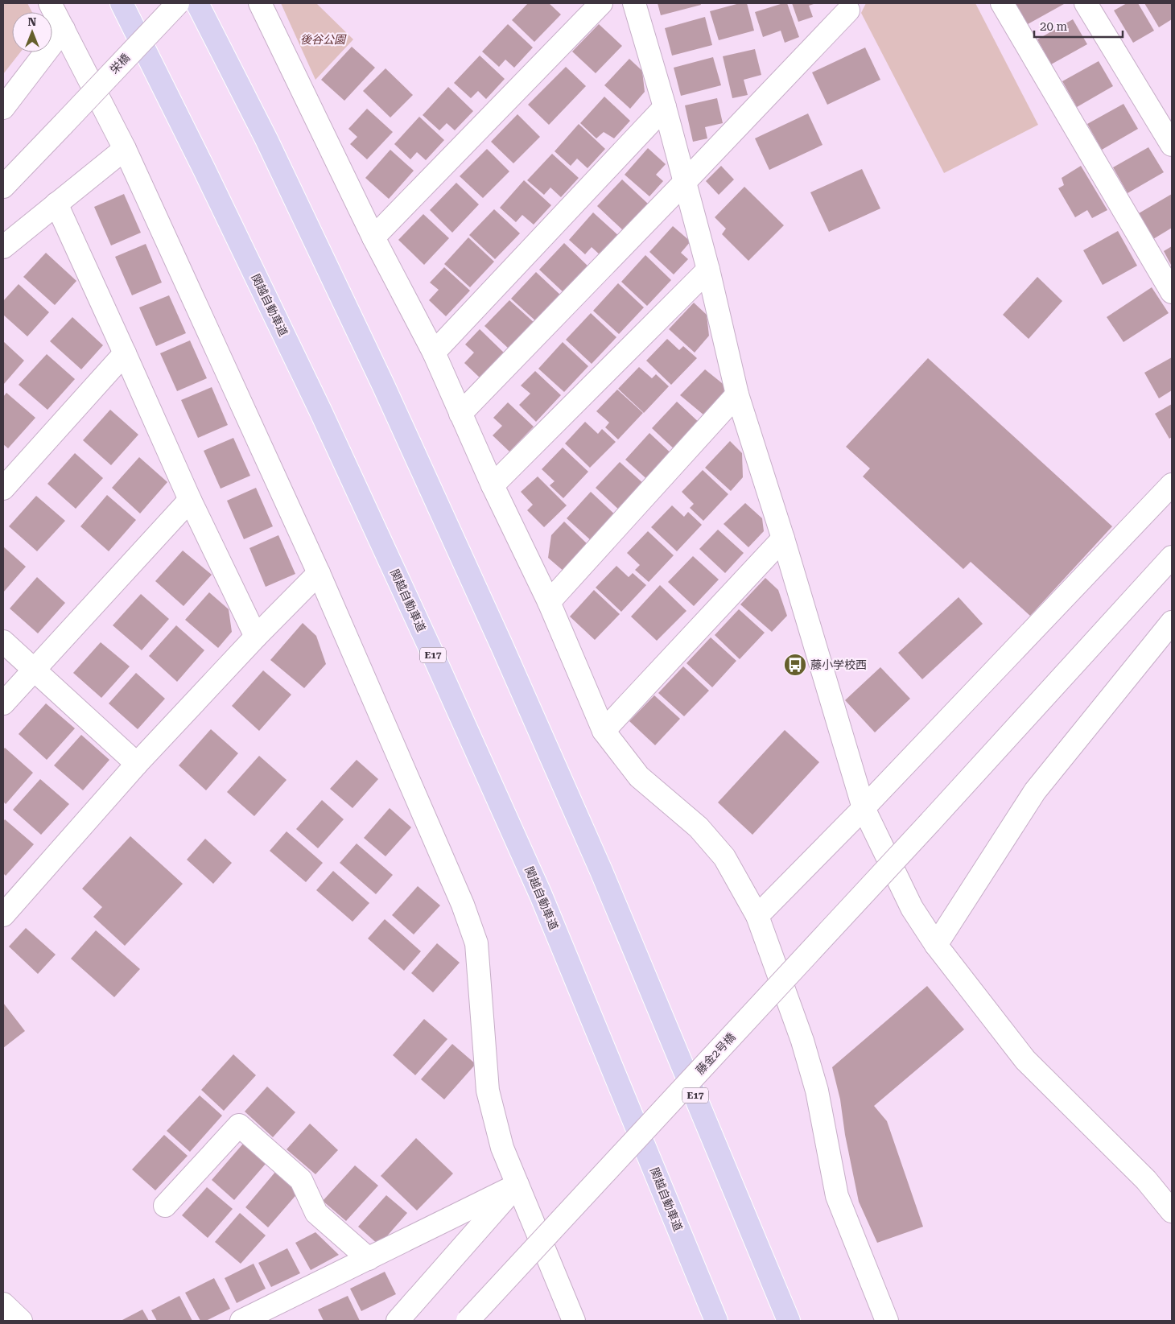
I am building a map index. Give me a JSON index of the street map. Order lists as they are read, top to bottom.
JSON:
{
  "streets": {
    "highway": ["関越自動車道", "E17"],
    "street": ["栄橋", "藤金2号橋"]
  },
  "parks": ["後谷公園"],
  "places": {
    "bus stop": ["藤小学校西"]
  },
  "scale_bar": "20 m",
  "north": "top"
}
